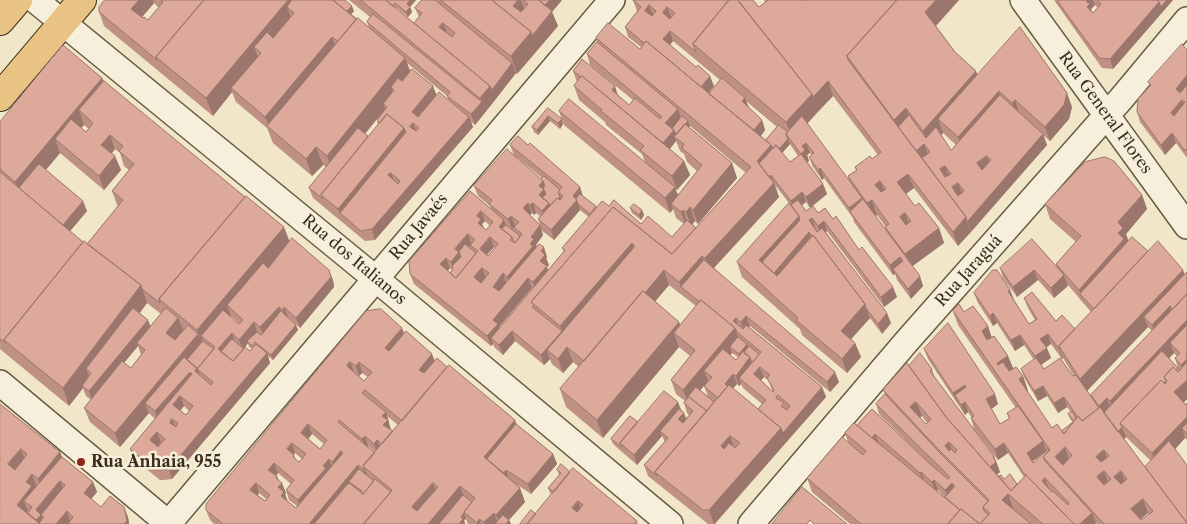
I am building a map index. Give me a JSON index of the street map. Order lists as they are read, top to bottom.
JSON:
{
  "streets": {
    "street": [
      "Rua General Flores",
      "Rua Javaés",
      "Rua dos Italianos",
      "Rua Jaraguá"
    ]
  },
  "crossings": [
    ["Rua General Flores", "Rua Jaraguá"],
    ["Rua Javaés", "Rua dos Italianos"]
  ],
  "places": ["Rua Anhaia, 955"]
}
